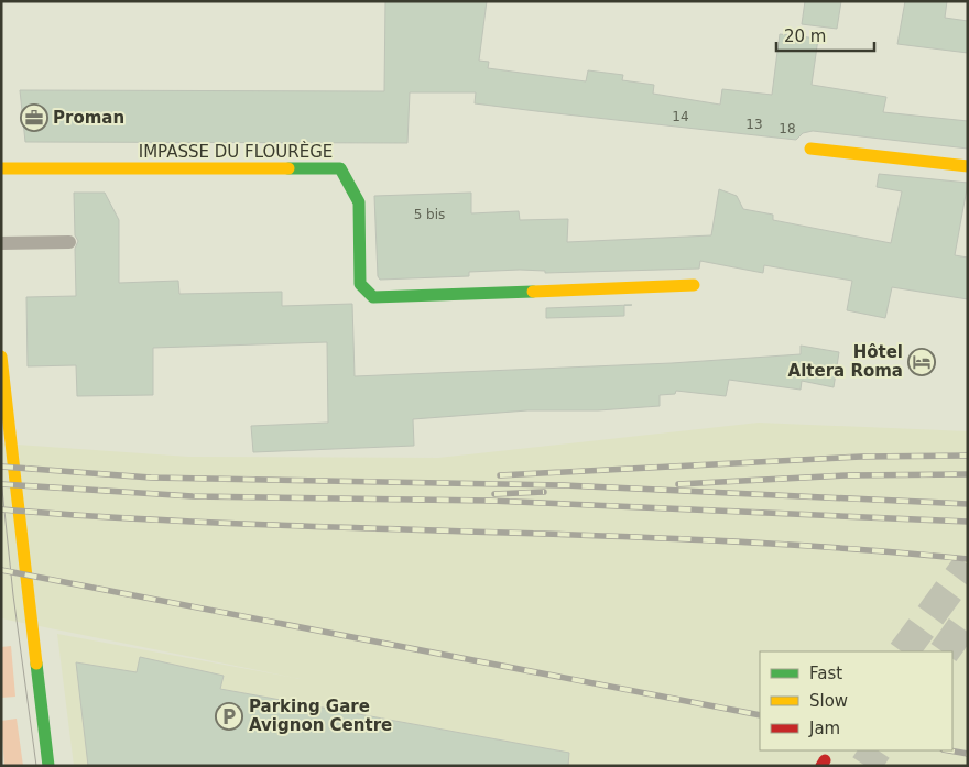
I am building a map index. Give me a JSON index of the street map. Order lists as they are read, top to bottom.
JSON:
{
  "streets": {
    "street": ["IMPASSE DU FLOURÈGE"]
  },
  "places": {
    "office": ["Proman"],
    "hotel": ["Hôtel Altera Roma"],
    "parking": ["Parking Gare Avignon Centre"]
  },
  "house_numbers": [
    "14",
    "13",
    "18",
    "5 bis"
  ],
  "legend": ["Fast", "Slow", "Jam"],
  "scale_bar": "20 m"
}
